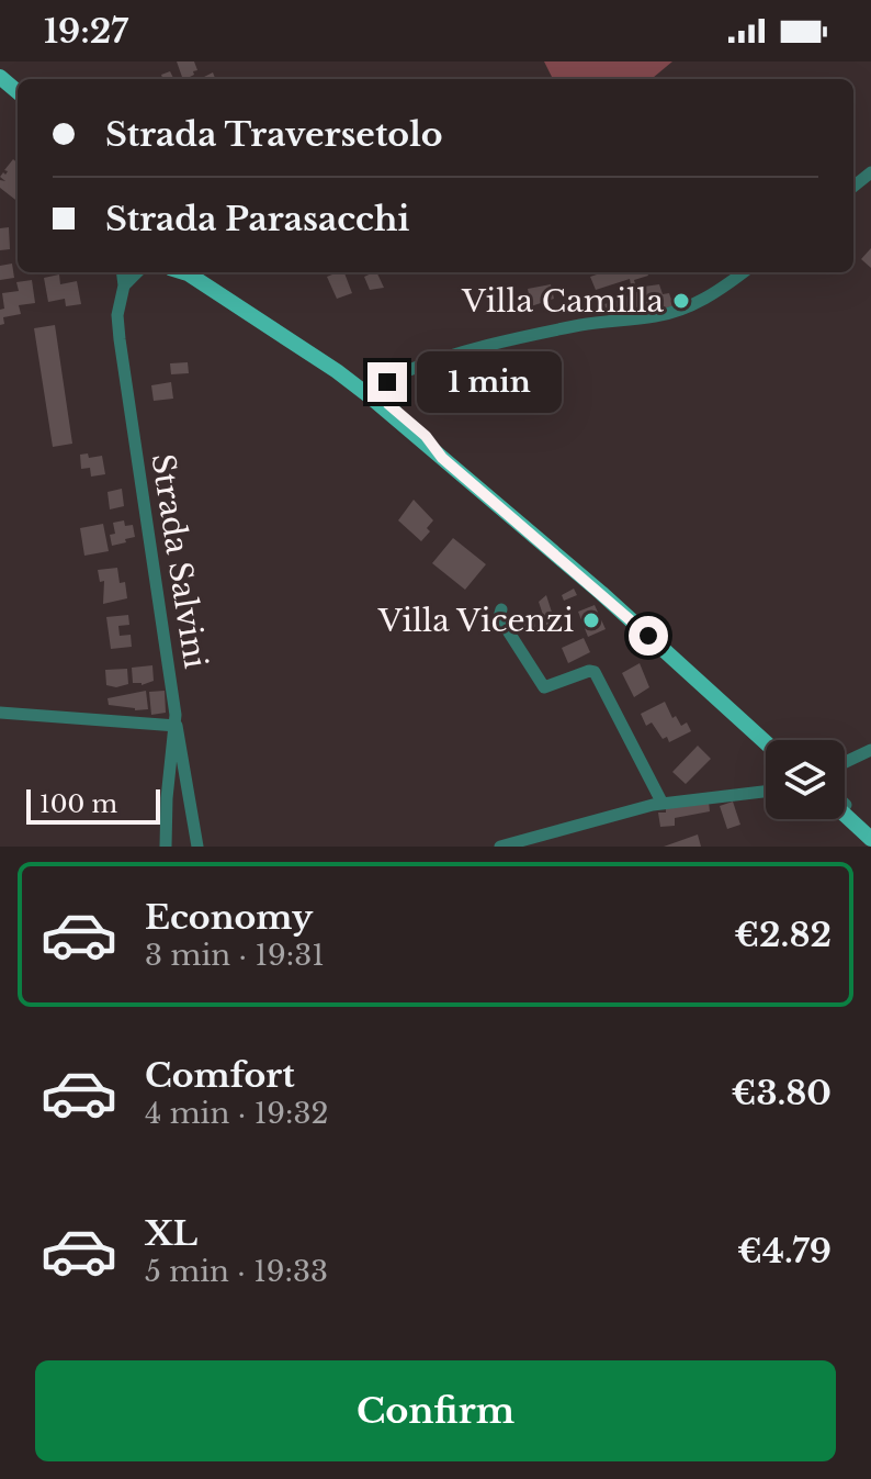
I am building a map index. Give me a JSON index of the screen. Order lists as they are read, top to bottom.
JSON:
{
  "streets": {
    "street": ["Strada Salvini"]
  },
  "places": ["Villa Camilla", "Villa Vicenzi"],
  "scale_bar": "100 m",
  "page": {
    "status": "19:27",
    "banner": ["Strada Traversetolo", "Strada Parasacchi"],
    "bubble": "1 min",
    "scale": "100 m",
    "list": [
      {
        "name": "Economy",
        "note": "3 min · 19:31",
        "value": "€2.82"
      },
      {
        "name": "Comfort",
        "note": "4 min · 19:32",
        "value": "€3.80"
      },
      {
        "name": "XL",
        "note": "5 min · 19:33",
        "value": "€4.79"
      }
    ],
    "buttons": "Confirm"
  }
}
